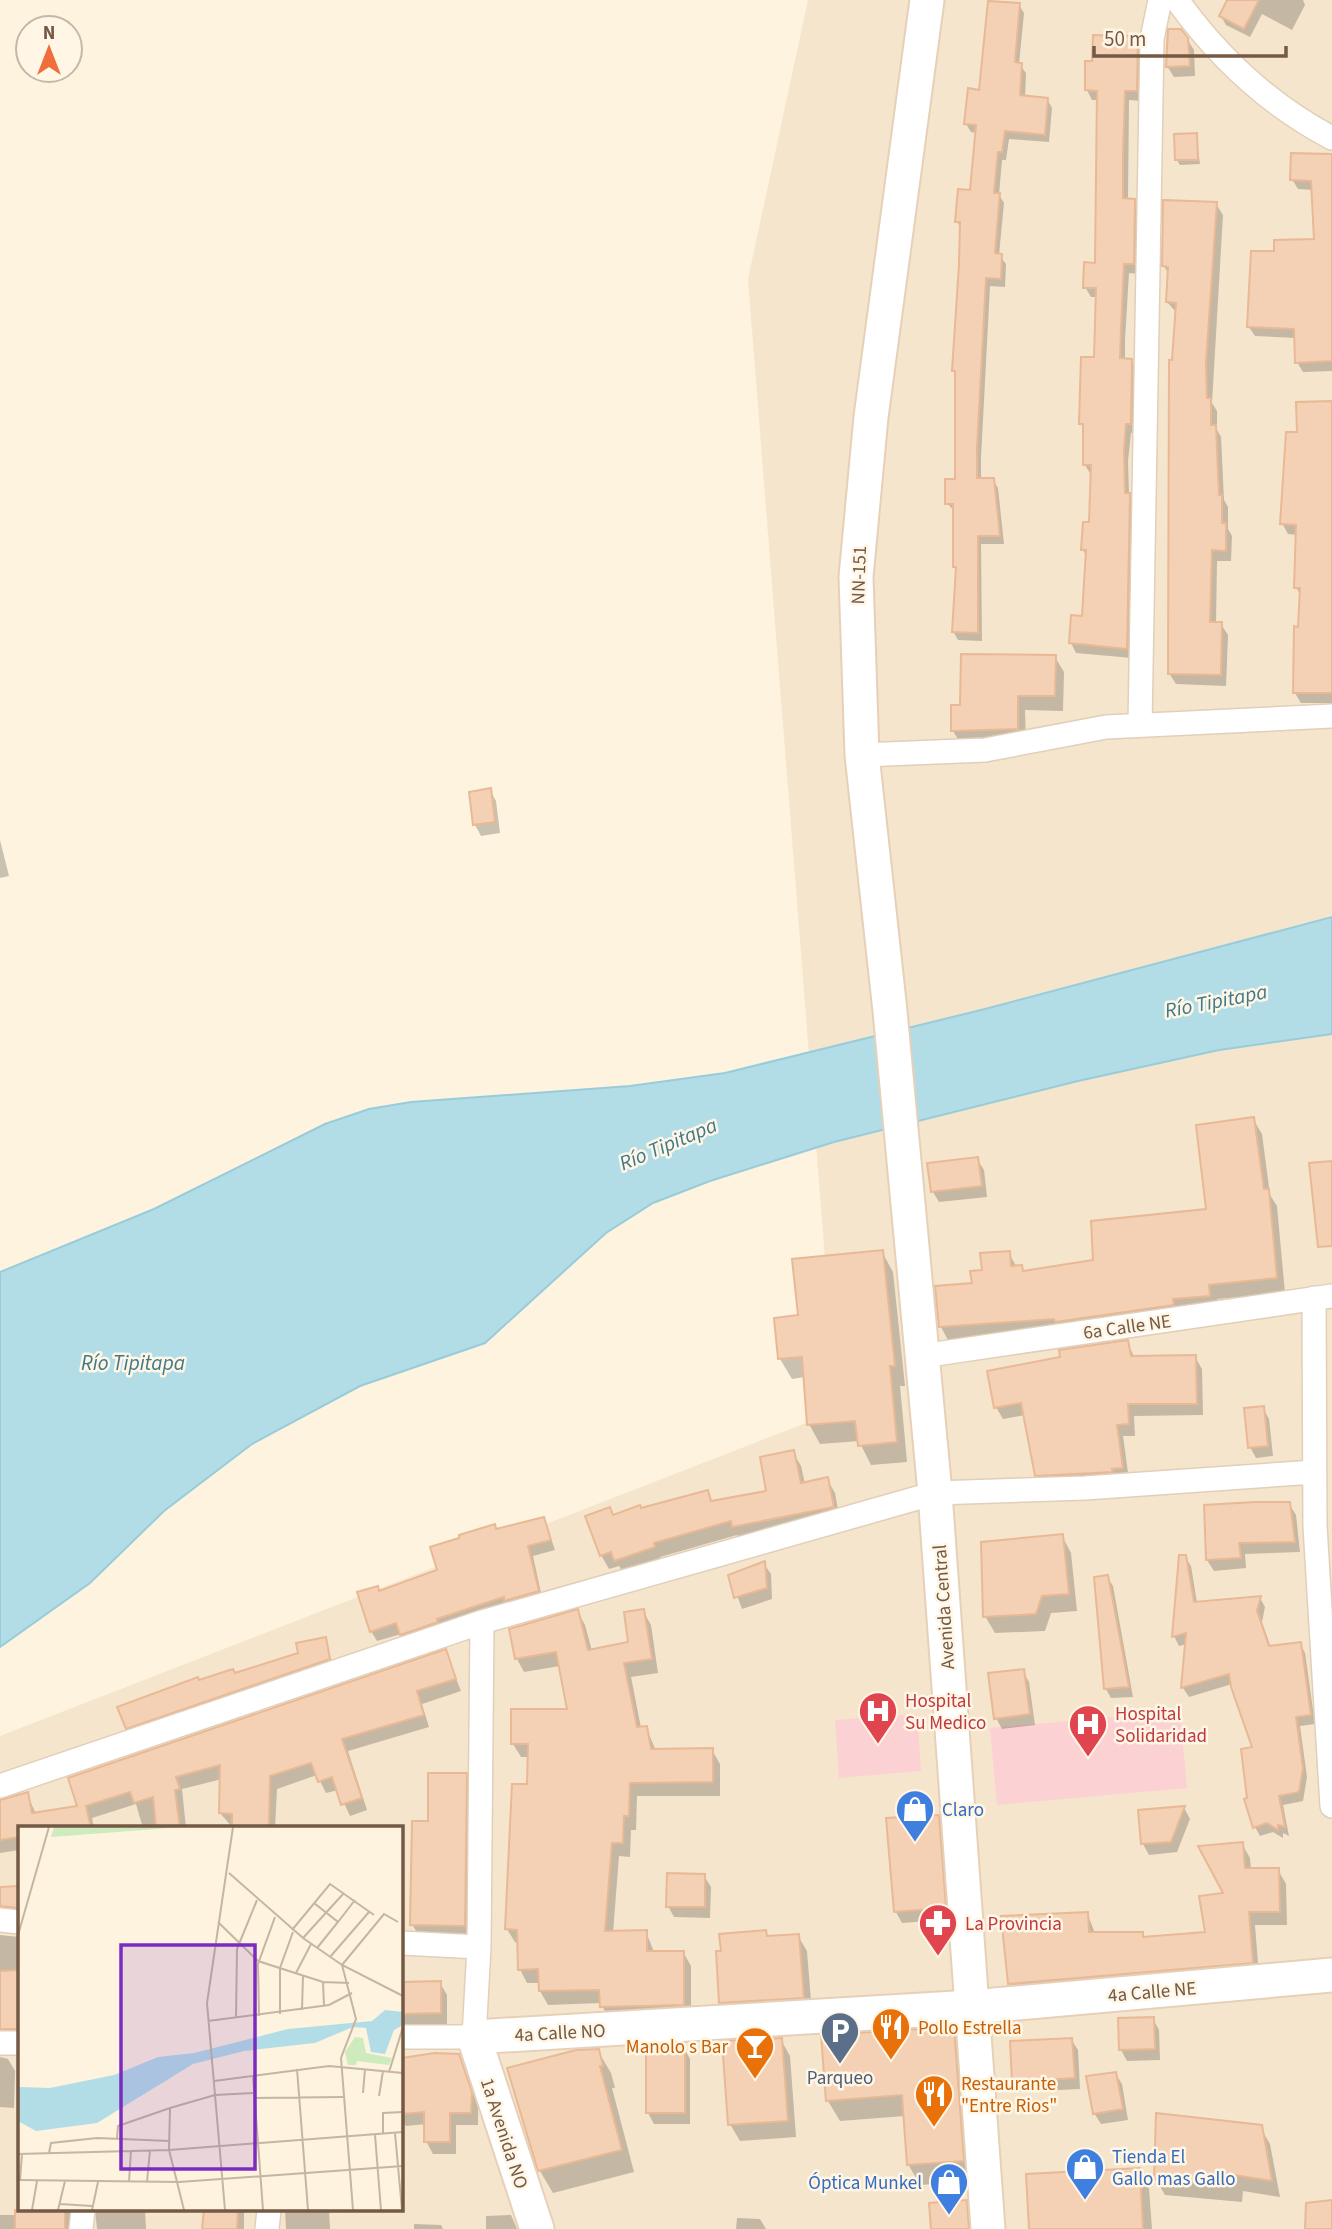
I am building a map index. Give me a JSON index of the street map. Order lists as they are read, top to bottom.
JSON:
{
  "streets": {
    "street": [
      "NN-151",
      "6a Calle NE",
      "Avenida Central",
      "4a Calle NE",
      "4a Calle NO",
      "1a Avenida NO"
    ]
  },
  "crossings": [
    ["NN-151", "Avenida Central"],
    ["6a Calle NE", "Avenida Central"],
    ["Avenida Central", "4a Calle NE"],
    ["Avenida Central", "4a Calle NO"],
    ["4a Calle NE", "4a Calle NO"],
    ["4a Calle NO", "1a Avenida NO"]
  ],
  "water": ["Río Tipitapa"],
  "places": {
    "hospital": ["Hospital Su Medico", "Hospital Solidaridad"],
    "shop": ["Claro", "Tienda El Gallo mas Gallo", "Óptica Munkel"],
    "pharmacy": ["La Provincia"],
    "restaurant": ["Pollo Estrella", "Restaurante \"Entre Rios\""],
    "parking": ["Parqueo"],
    "bar": ["Manolo s Bar"]
  },
  "scale_bar": "50 m",
  "north": "top"
}
